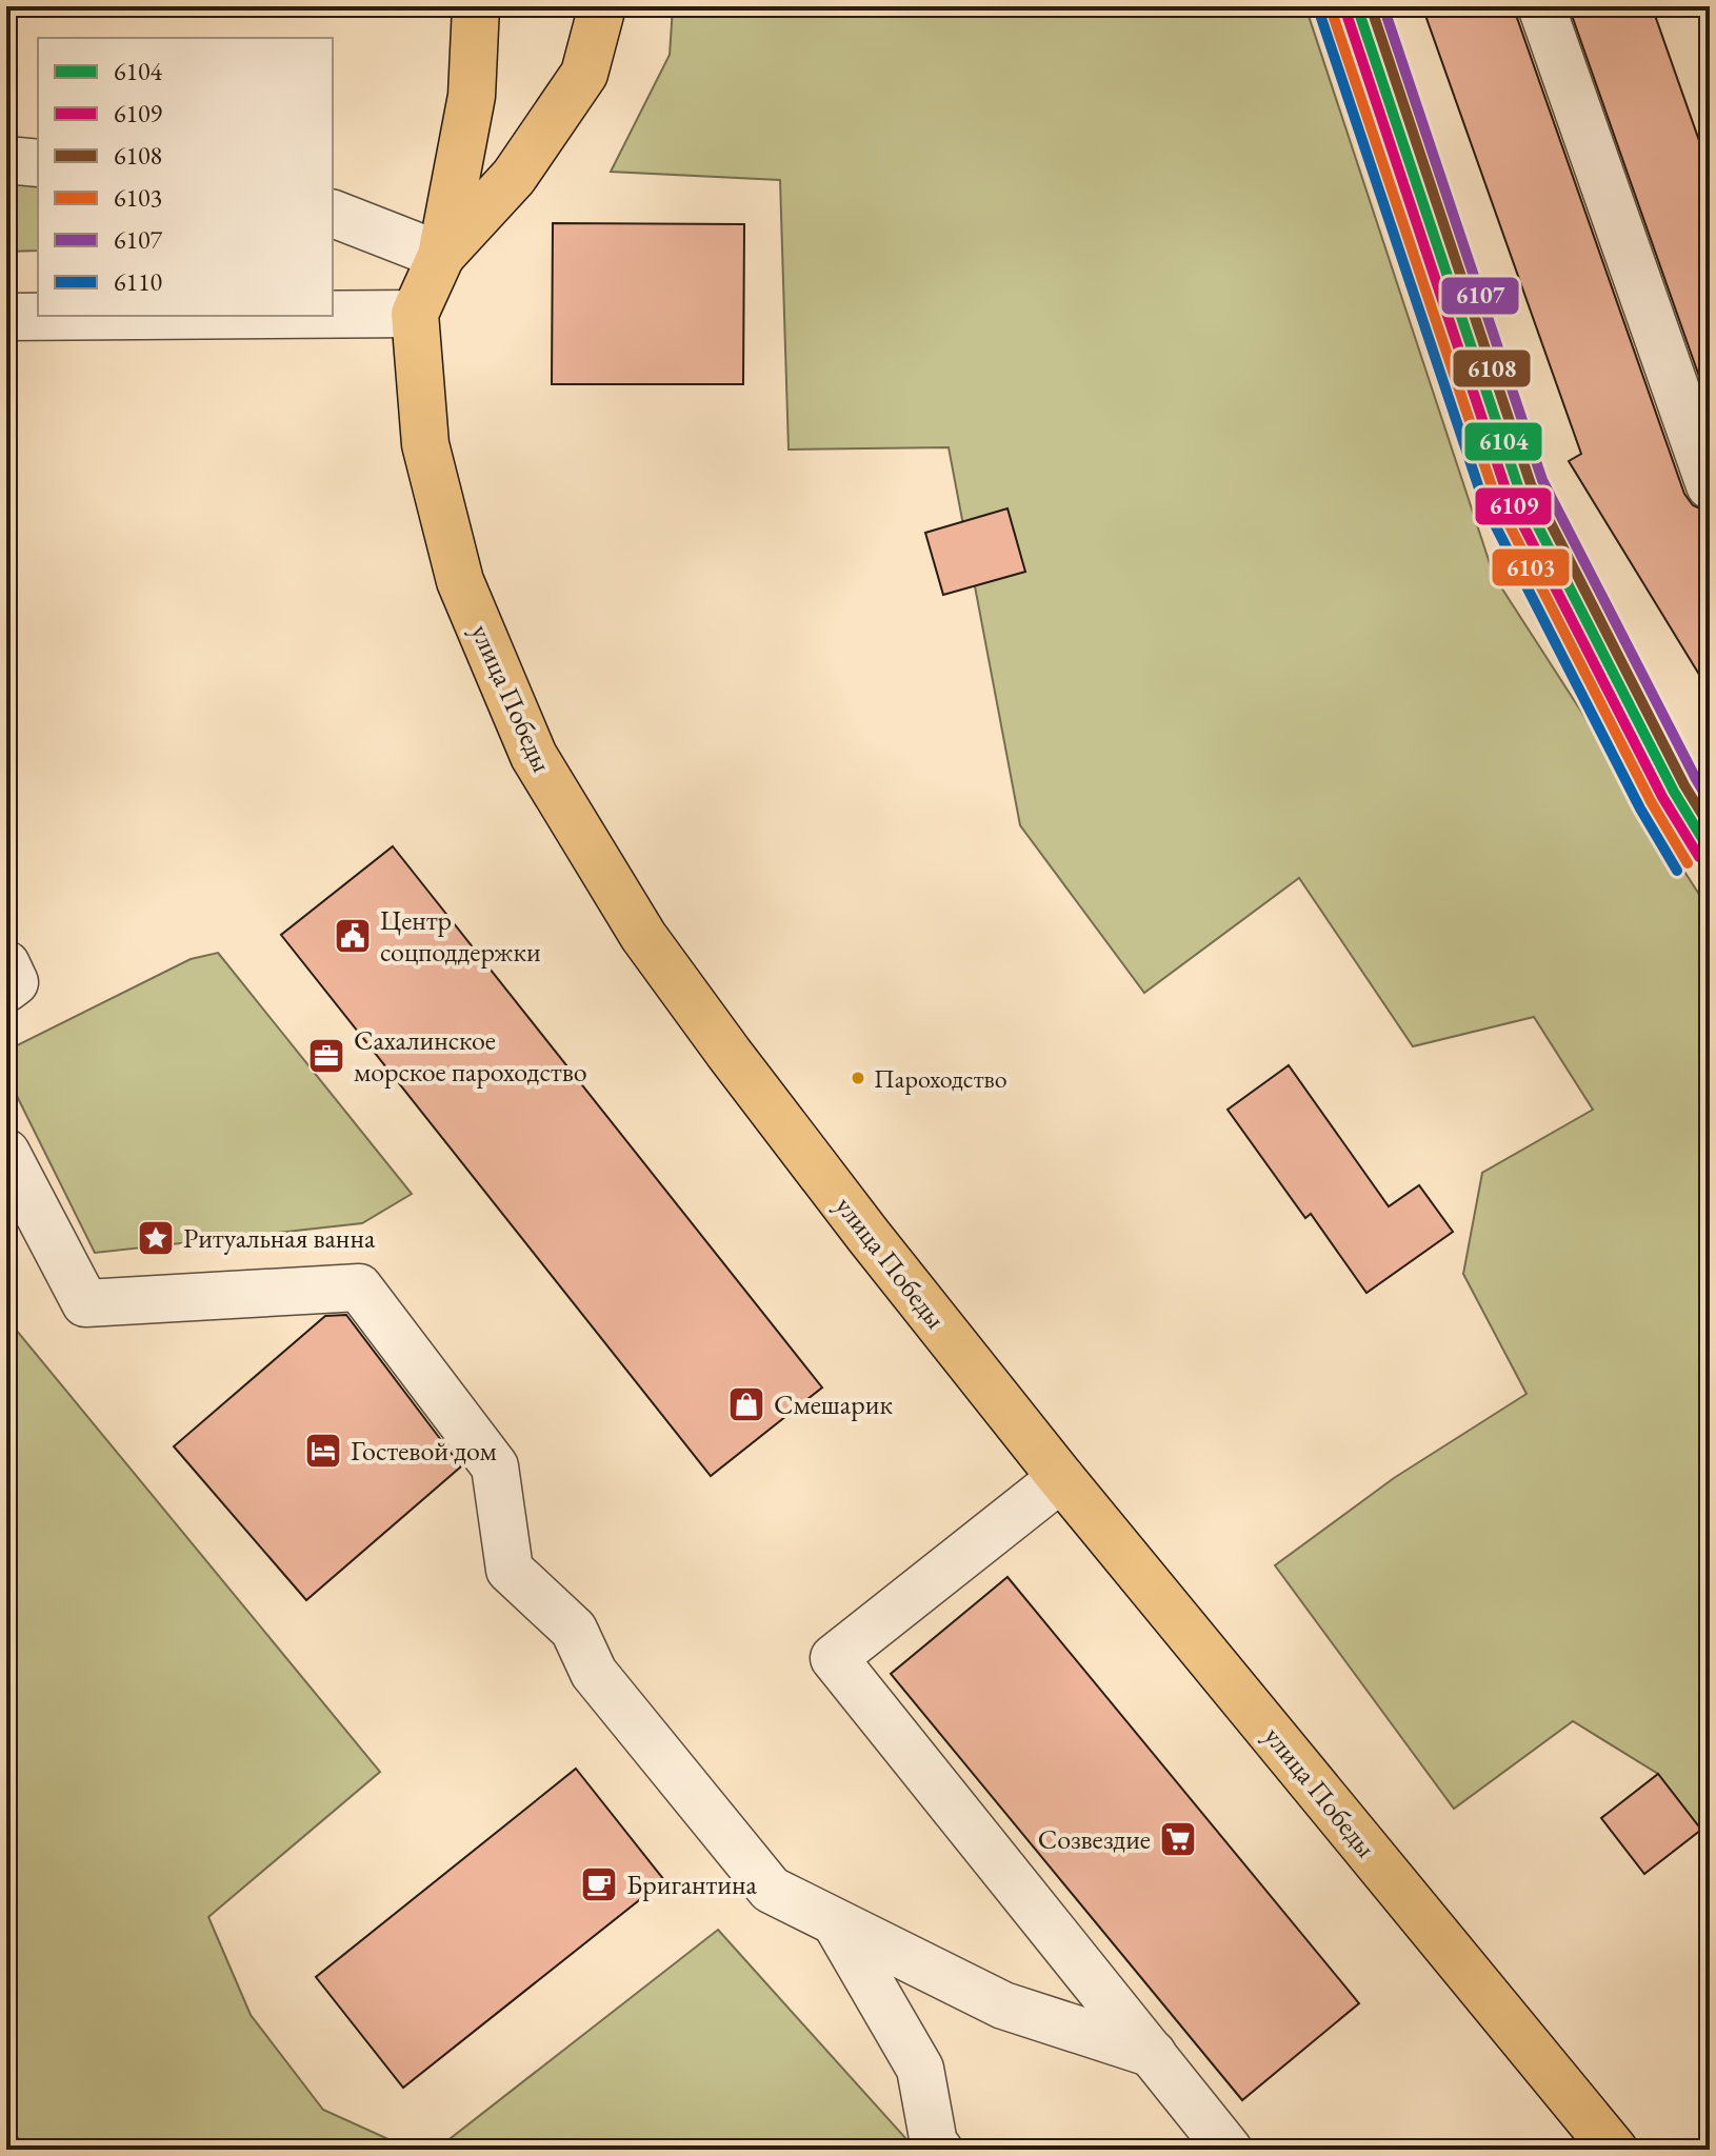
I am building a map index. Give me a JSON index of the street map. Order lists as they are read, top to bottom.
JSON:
{
  "streets": {
    "main road": ["улица Победы"]
  },
  "places": {
    "public building": ["Центр соцподдержки"],
    "office": ["Сахалинское морское пароходство"],
    "other": ["Пароходство"],
    "place": ["Ритуальная ванна"],
    "shop": ["Смешарик"],
    "hotel": ["Гостевой дом"],
    "supermarket": ["Созвездие"],
    "cafe": ["Бригантина"]
  },
  "lines": [
    "transit line 6104",
    "transit line 6108",
    "transit line 6107",
    "transit line 6109",
    "transit line 6103",
    "transit line 6110"
  ],
  "legend": [
    "6104",
    "6109",
    "6108",
    "6103",
    "6107",
    "6110"
  ]
}
